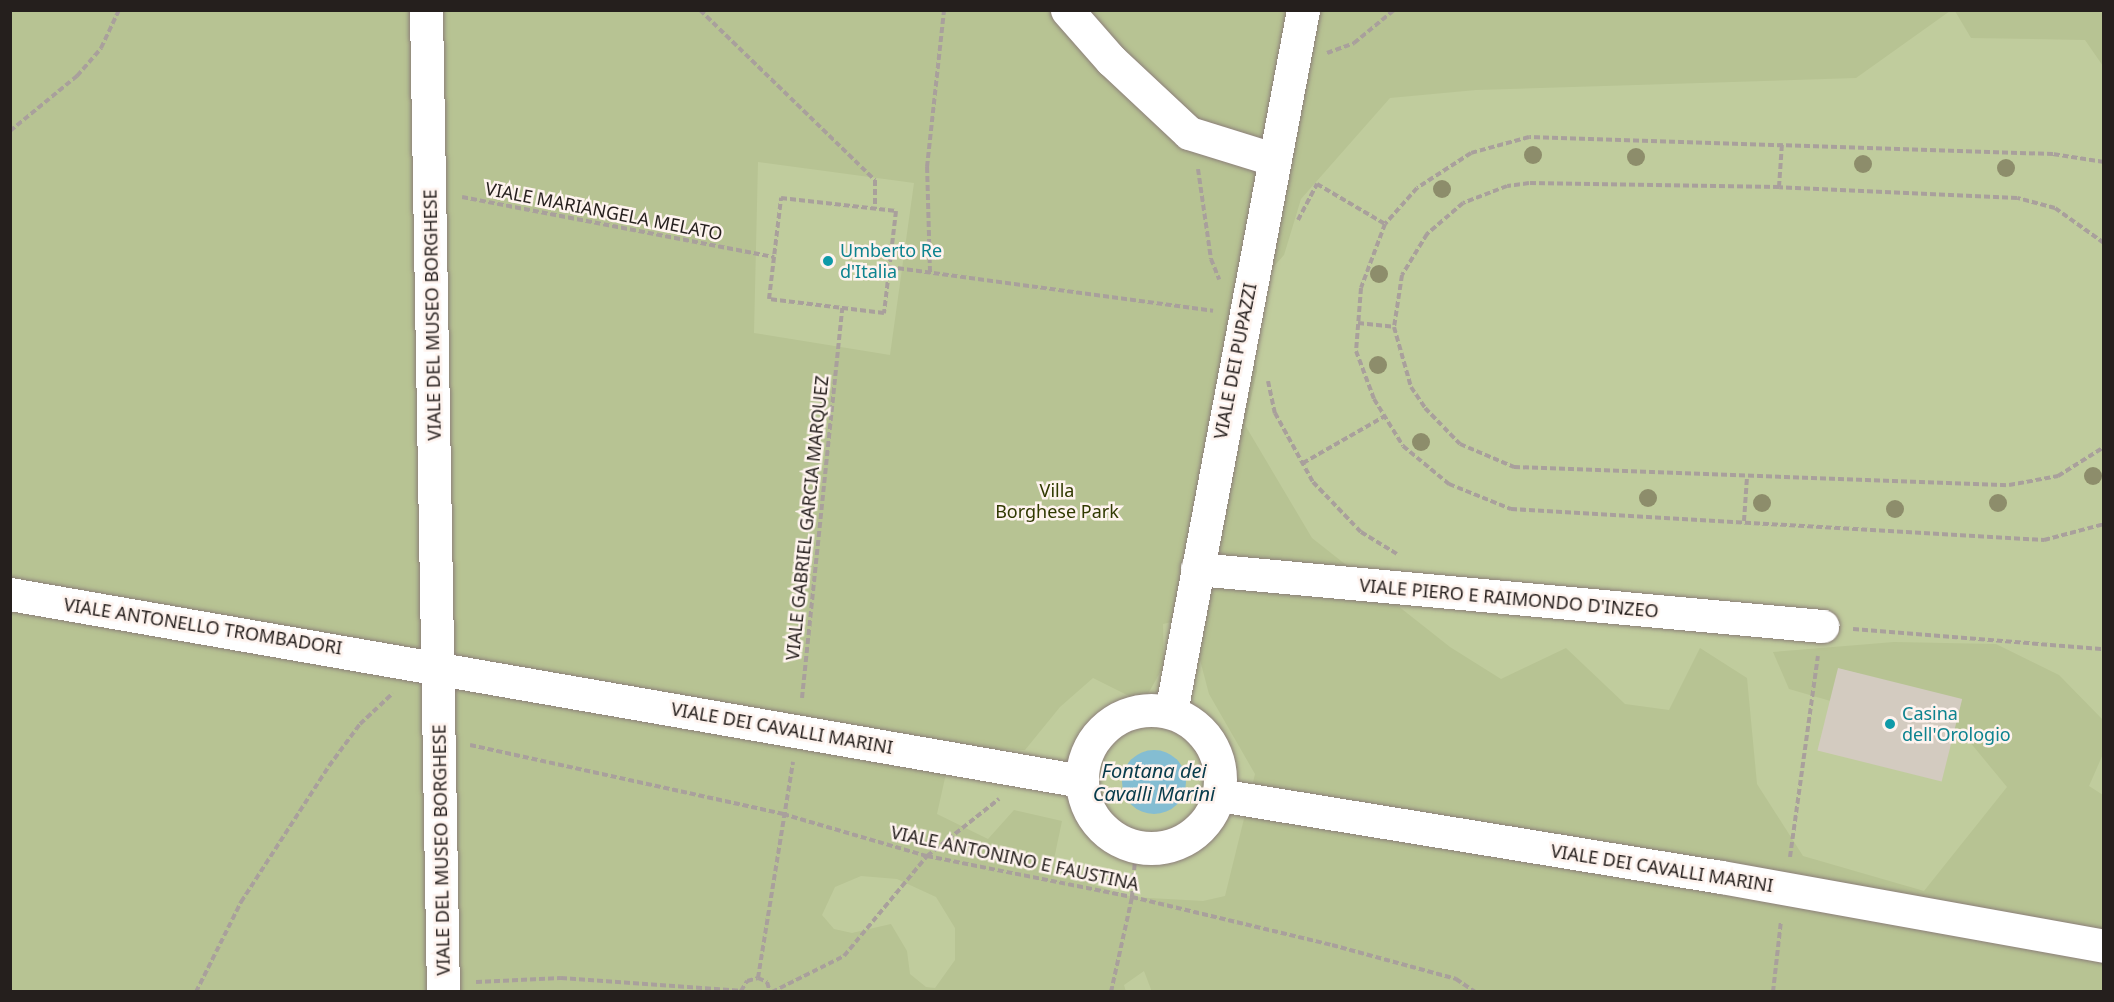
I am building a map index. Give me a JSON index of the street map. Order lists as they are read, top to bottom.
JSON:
{
  "streets": {
    "street": [
      "VIALE DEL MUSEO BORGHESE",
      "VIALE DEI PUPAZZI",
      "VIALE PIERO E RAIMONDO D'INZEO",
      "VIALE ANTONELLO TROMBADORI",
      "VIALE DEI CAVALLI MARINI"
    ],
    "path": ["VIALE MARIANGELA MELATO", "VIALE GABRIEL GARCIA MARQUEZ", "VIALE ANTONINO E FAUSTINA"]
  },
  "crossings": [
    ["VIALE MARIANGELA MELATO", "VIALE DEL MUSEO BORGHESE"],
    ["VIALE DEL MUSEO BORGHESE", "VIALE ANTONELLO TROMBADORI"],
    ["VIALE DEL MUSEO BORGHESE", "VIALE DEI CAVALLI MARINI"],
    ["VIALE DEL MUSEO BORGHESE", "VIALE ANTONINO E FAUSTINA"],
    ["VIALE DEI PUPAZZI", "VIALE PIERO E RAIMONDO D'INZEO"],
    ["VIALE DEI PUPAZZI", "VIALE DEI CAVALLI MARINI"],
    ["VIALE GABRIEL GARCIA MARQUEZ", "VIALE DEI CAVALLI MARINI"],
    ["VIALE GABRIEL GARCIA MARQUEZ", "VIALE ANTONINO E FAUSTINA"],
    ["VIALE ANTONELLO TROMBADORI", "VIALE DEI CAVALLI MARINI"]
  ],
  "water": ["Fontana dei Cavalli Marini"],
  "parks": ["Villa Borghese Park"],
  "places": ["Umberto Re d'Italia", "Casina dell'Orologio"]
}
